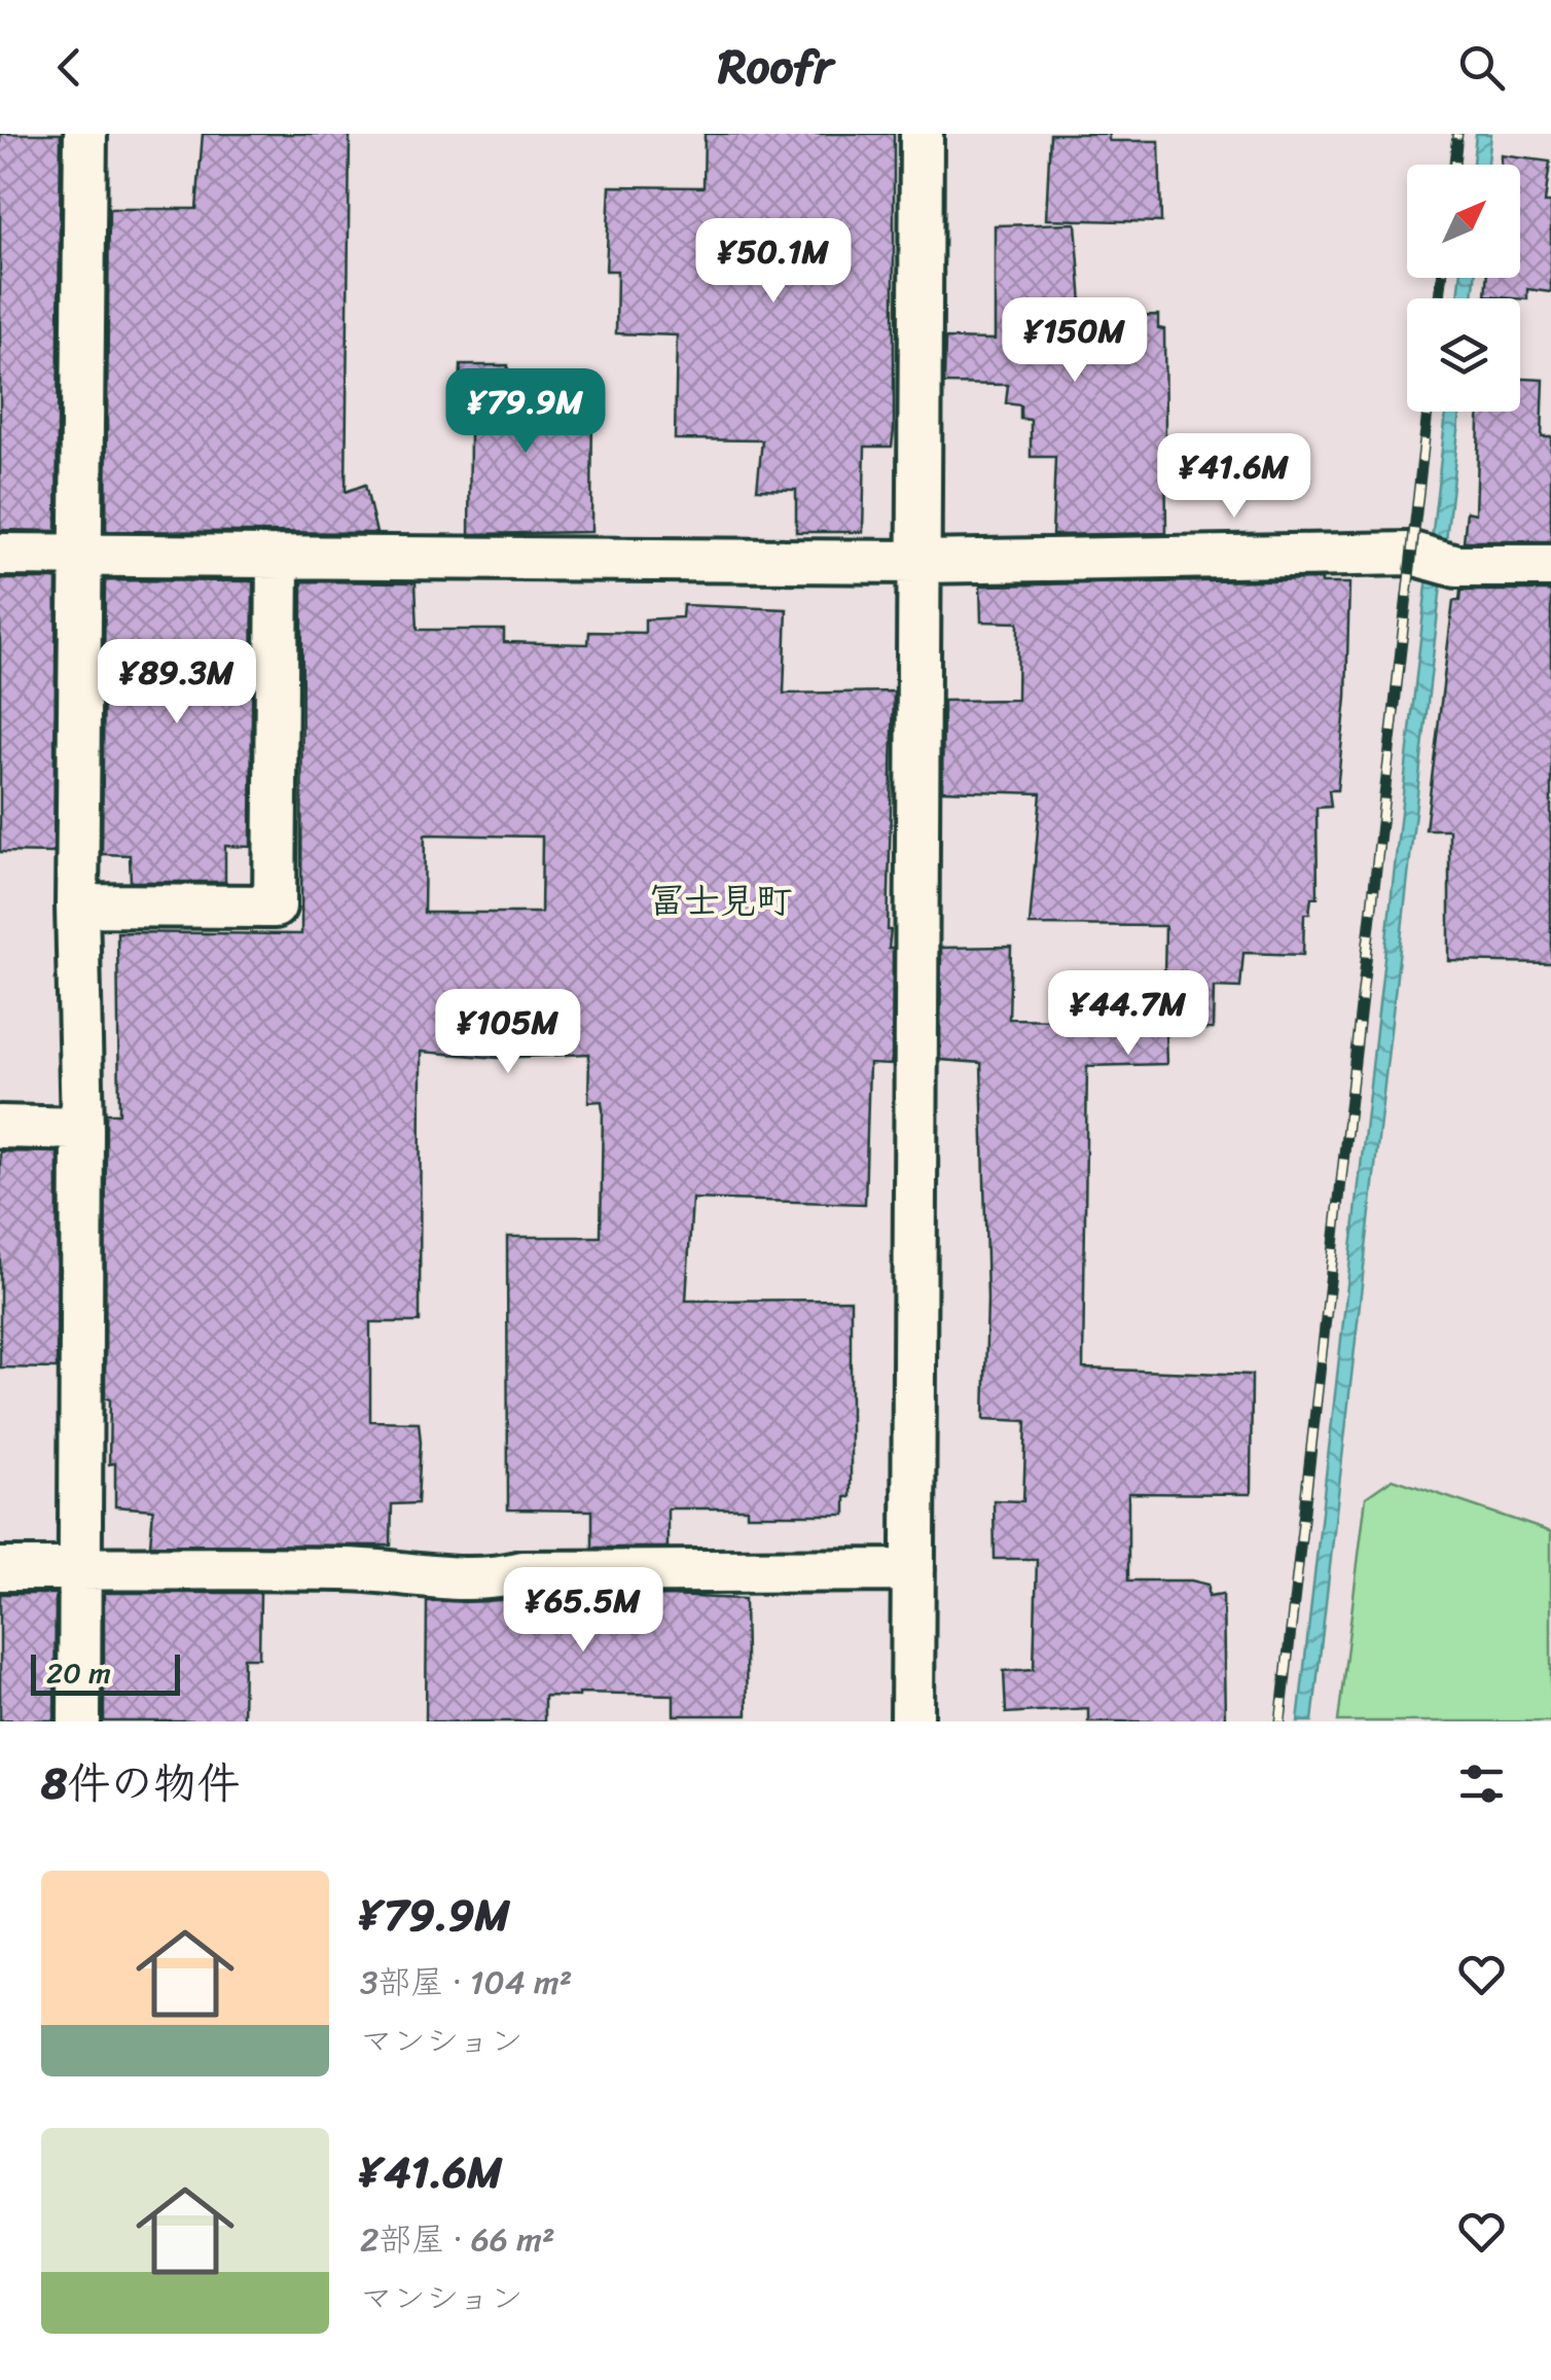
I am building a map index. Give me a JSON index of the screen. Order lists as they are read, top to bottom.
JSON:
{
  "districts": ["冨士見町"],
  "scale_bar": "20 m",
  "north": "top right",
  "page": {
    "header": "Roofr",
    "price": [
      "¥50.1M",
      "¥150M",
      "¥79.9M",
      "¥41.6M",
      "¥89.3M",
      "¥44.7M",
      "¥105M",
      "¥65.5M"
    ],
    "scale": "20 m",
    "heading": "8件の物件",
    "list": [
      {
        "name": "¥79.9M",
        "note": "3部屋 · 104 m² · マンション"
      },
      {
        "name": "¥41.6M",
        "note": "2部屋 · 66 m² · マンション"
      }
    ]
  }
}
